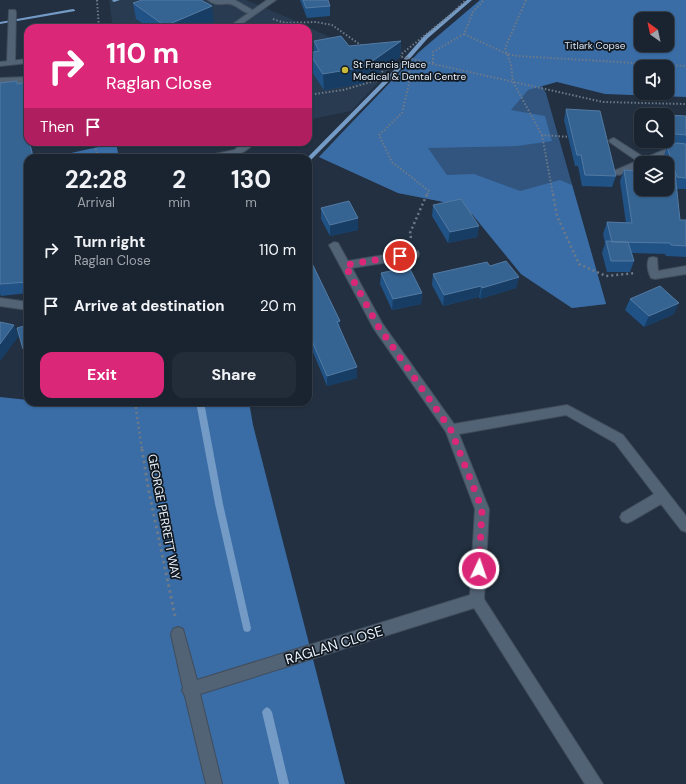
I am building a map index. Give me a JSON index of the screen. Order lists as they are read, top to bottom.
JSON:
{
  "streets": {
    "street": ["RAGLAN CLOSE"],
    "path": ["GEORGE PERRETT WAY"]
  },
  "parks": ["Titlark Copse"],
  "places": ["St Francis Place Medical & Dental Centre"],
  "north": "top left",
  "page": {
    "turn": ["110 m", "Raglan Close"],
    "then": "Then",
    "eta": [
      "22:28",
      "Arrival",
      "2",
      "min",
      "130",
      "m"
    ],
    "list": [
      {
        "name": "Turn right",
        "note": "Raglan Close",
        "value": "110 m"
      },
      {
        "name": "Arrive at destination",
        "value": "20 m"
      }
    ],
    "buttons": ["Exit", "Share"]
  }
}
